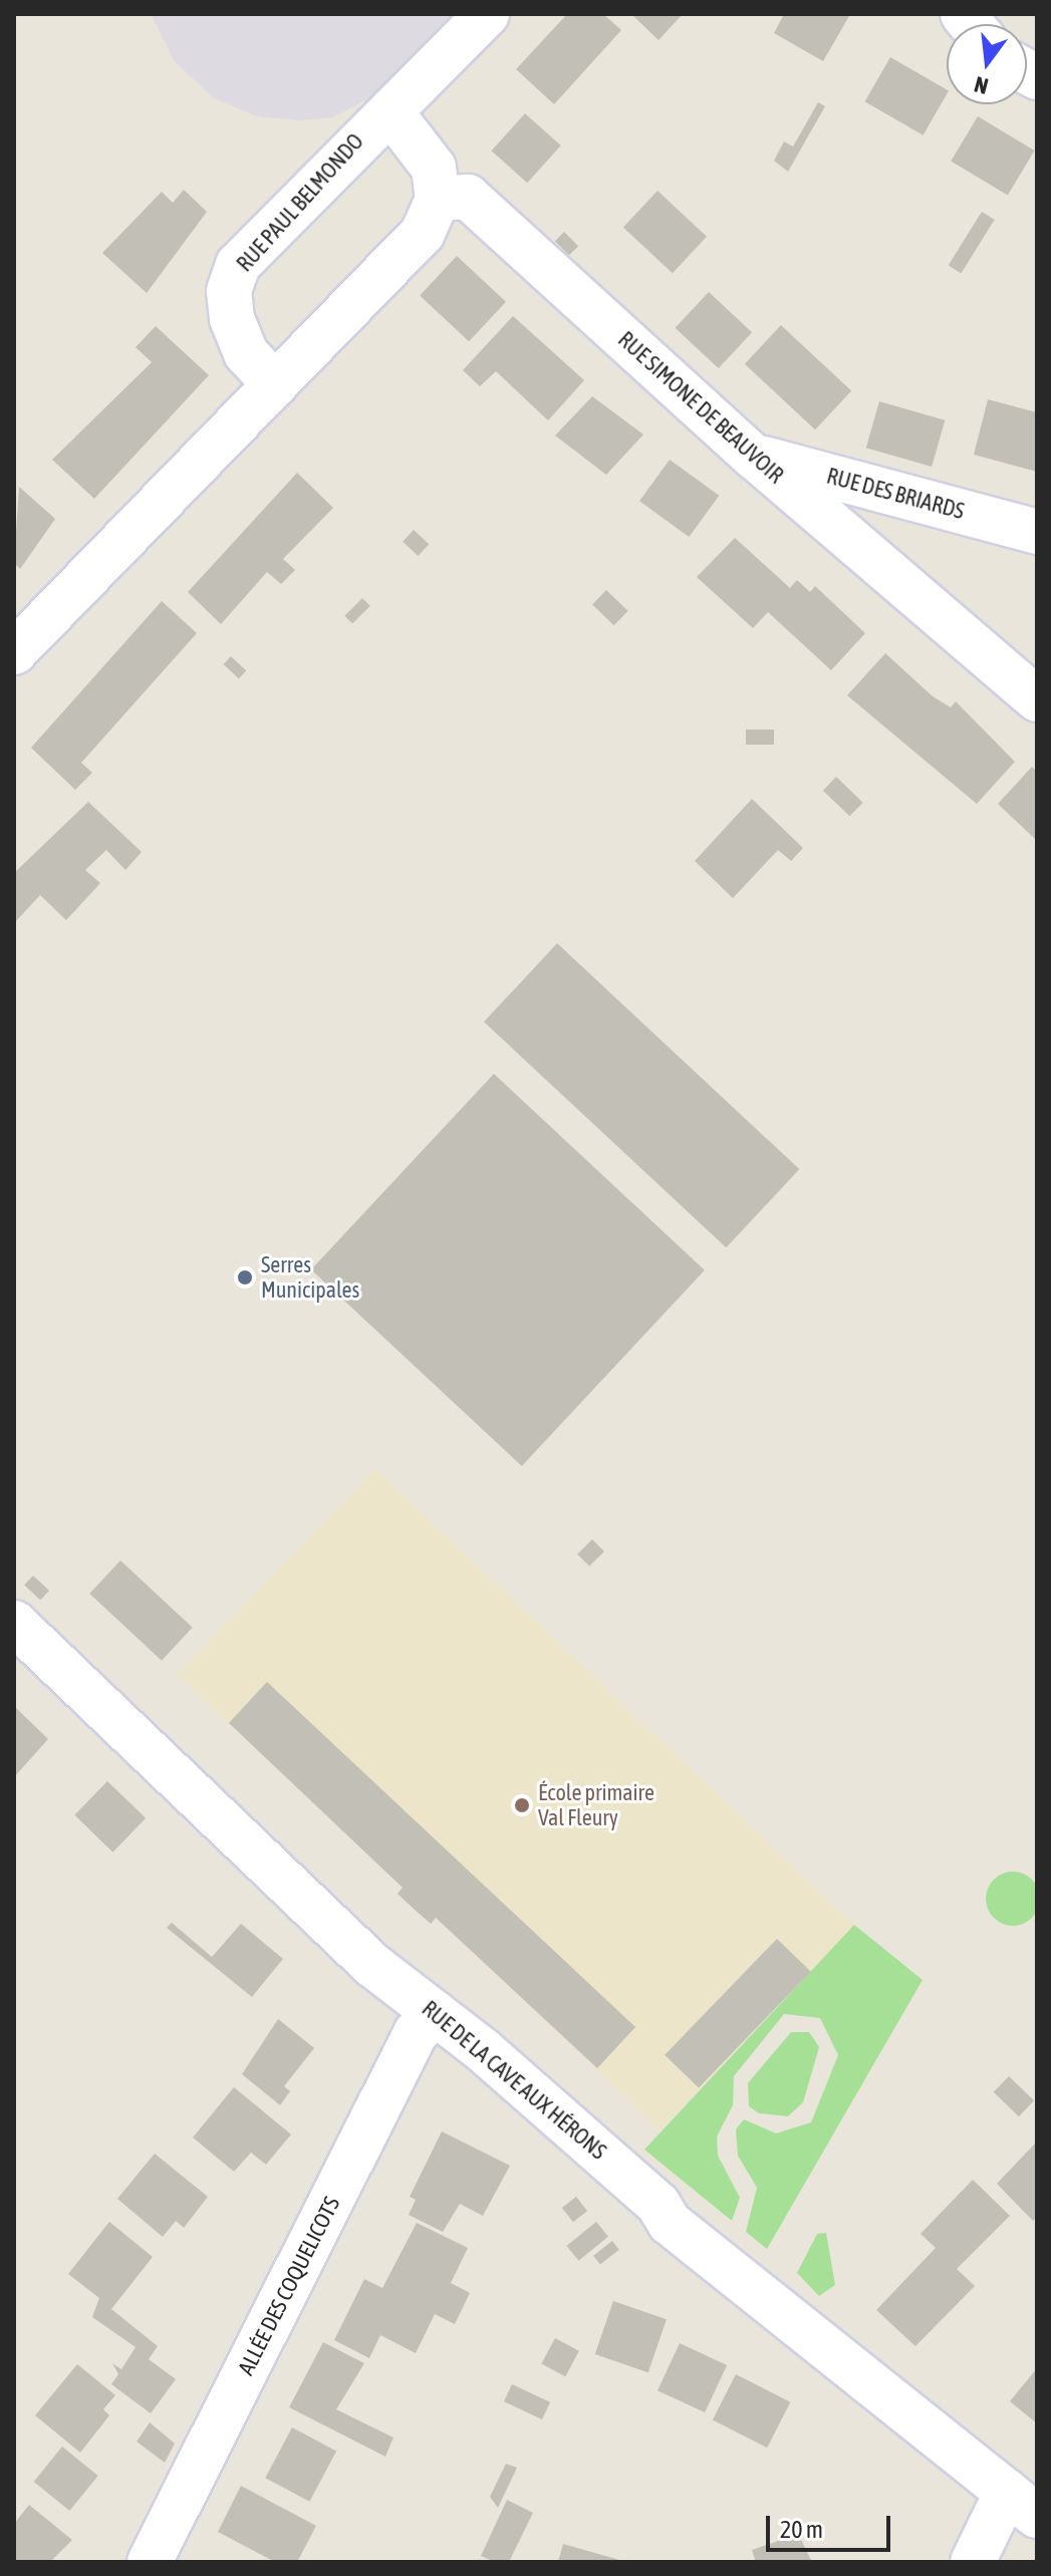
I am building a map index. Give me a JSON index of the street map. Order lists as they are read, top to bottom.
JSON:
{
  "streets": {
    "street": [
      "RUE PAUL BELMONDO",
      "RUE SIMONE DE BEAUVOIR",
      "RUE DES BRIARDS",
      "RUE DE LA CAVE AUX HÉRONS",
      "ALLÉE DES COQUELICOTS"
    ]
  },
  "crossings": [
    ["RUE SIMONE DE BEAUVOIR", "RUE DES BRIARDS"],
    ["RUE DE LA CAVE AUX HÉRONS", "ALLÉE DES COQUELICOTS"]
  ],
  "places": ["Serres Municipales", "École primaire Val Fleury"],
  "scale_bar": "20 m",
  "north": "bottom"
}
